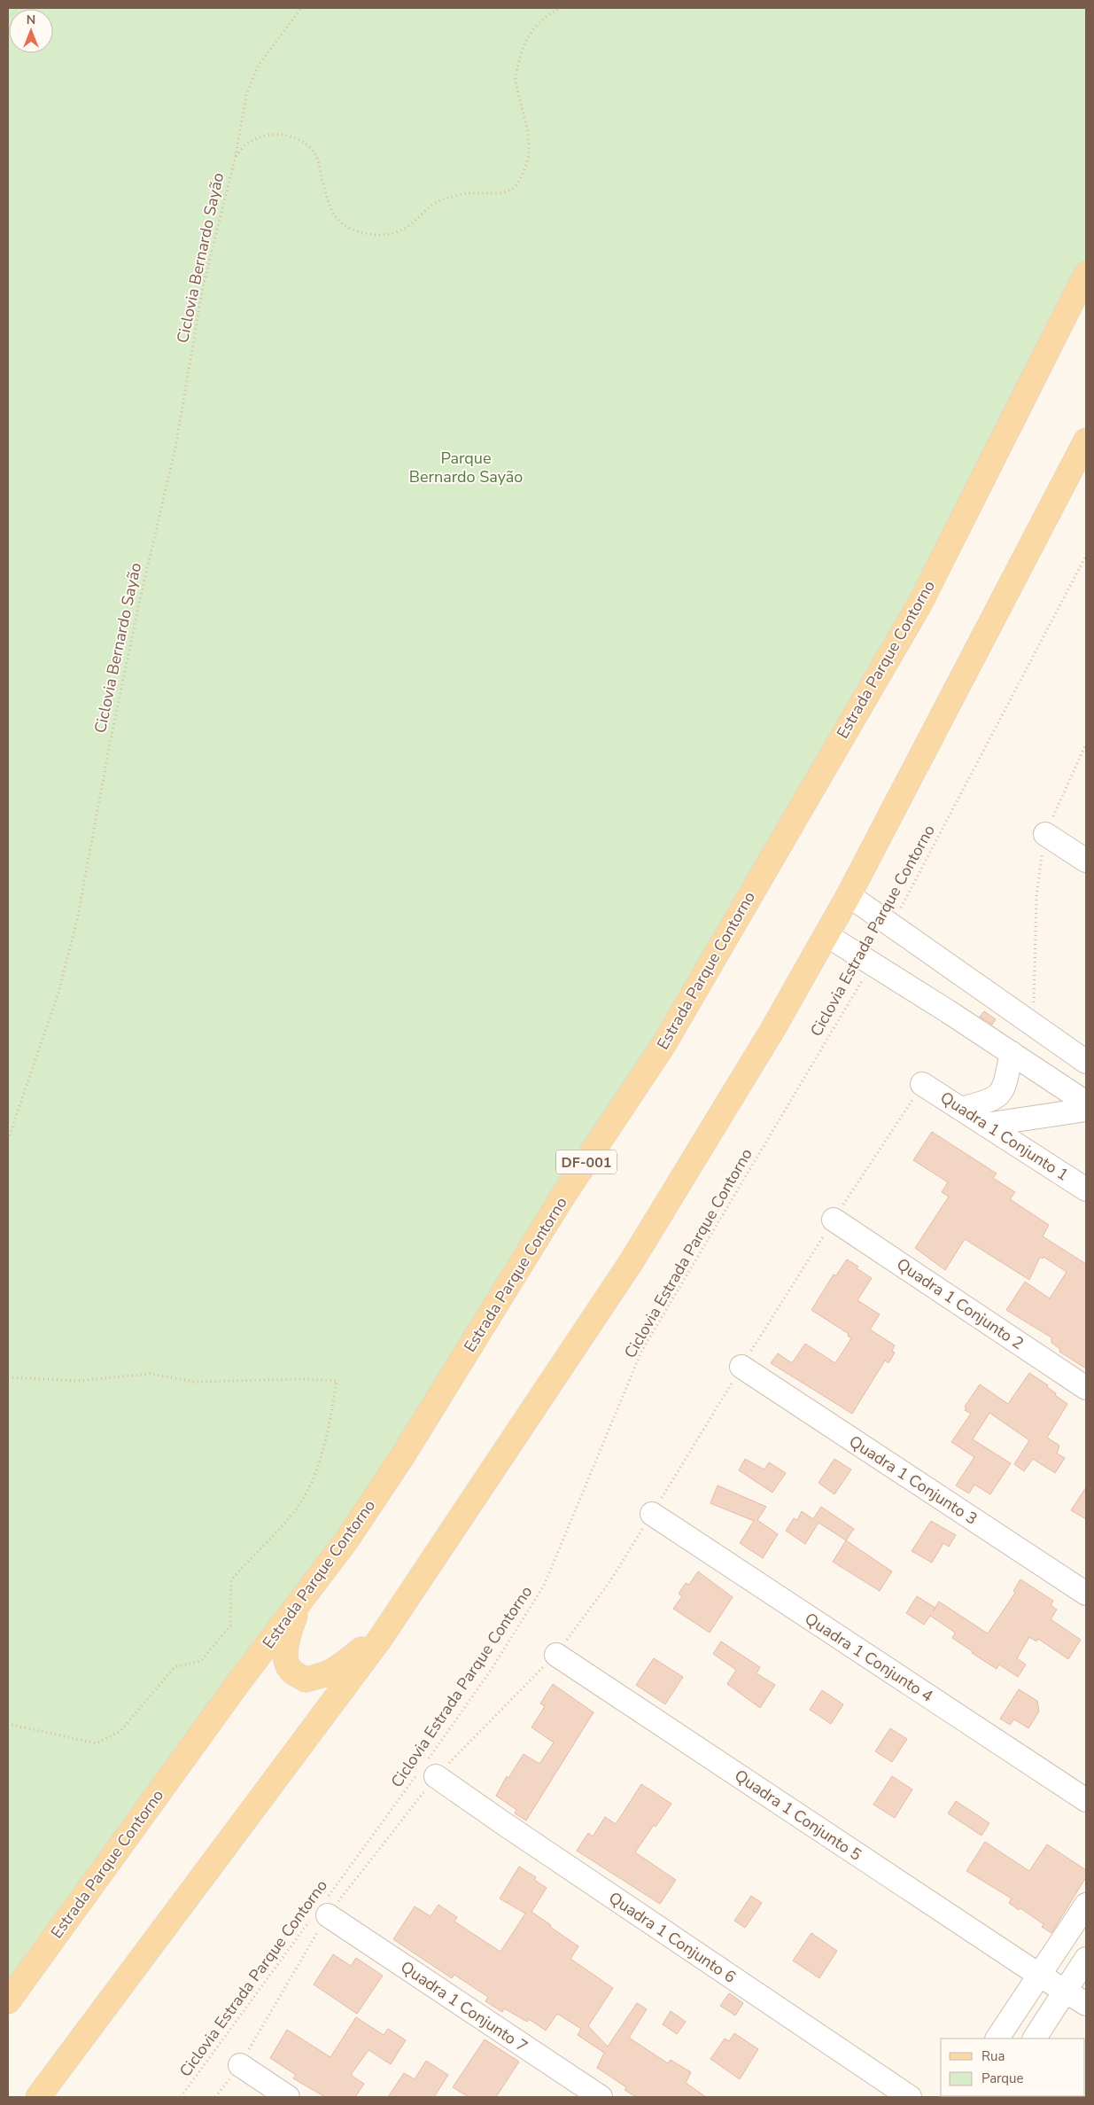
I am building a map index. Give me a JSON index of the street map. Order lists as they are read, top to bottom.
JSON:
{
  "streets": {
    "main road": ["Estrada Parque Contorno", "DF-001"],
    "street": [
      "Quadra 1 Conjunto 1",
      "Quadra 1 Conjunto 2",
      "Quadra 1 Conjunto 3",
      "Quadra 1 Conjunto 4",
      "Quadra 1 Conjunto 5",
      "Quadra 1 Conjunto 6",
      "Quadra 1 Conjunto 7"
    ],
    "path": ["Ciclovia Bernardo Sayão", "Ciclovia Estrada Parque Contorno"]
  },
  "crossings": [
    ["Ciclovia Estrada Parque Contorno", "Quadra 1 Conjunto 6"],
    ["Ciclovia Estrada Parque Contorno", "Quadra 1 Conjunto 7"]
  ],
  "parks": ["Parque Bernardo Sayão"],
  "legend": ["Rua", "Parque"],
  "north": "top"
}
